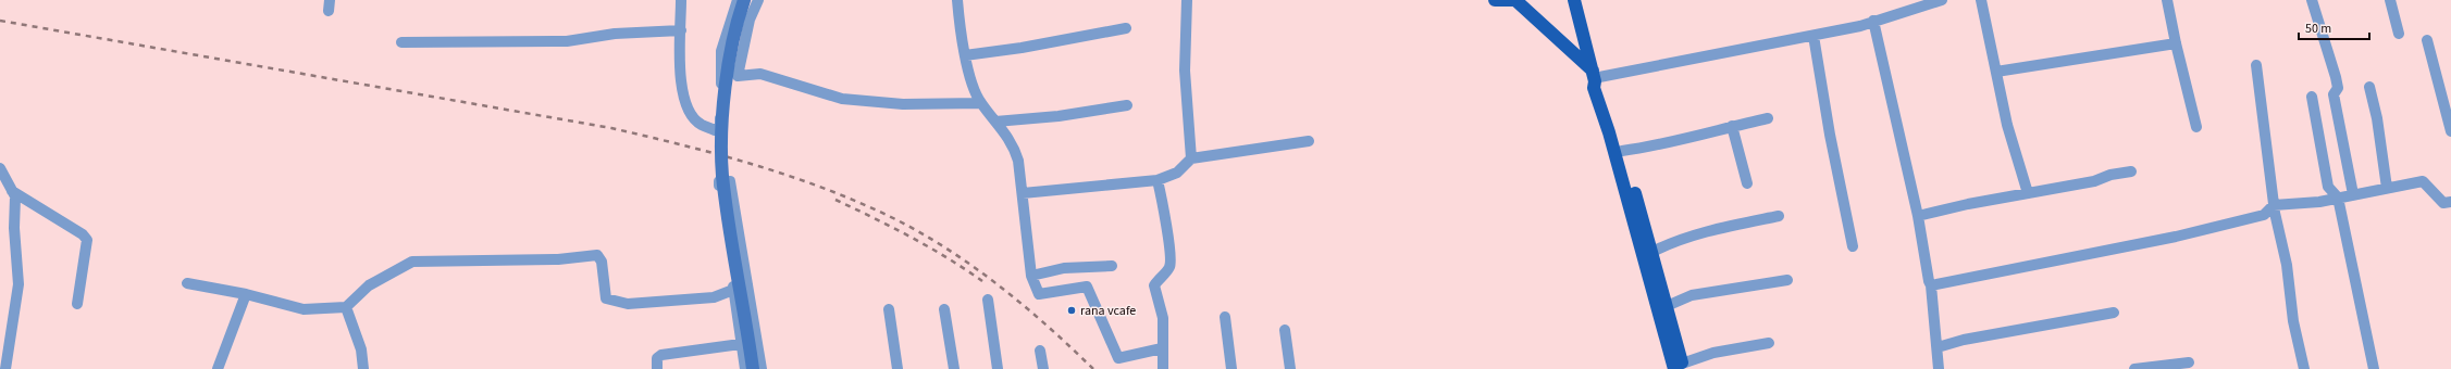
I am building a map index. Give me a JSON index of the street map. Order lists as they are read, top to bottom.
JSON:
{
  "places": ["rana vcafe"],
  "scale_bar": "50 m"
}
